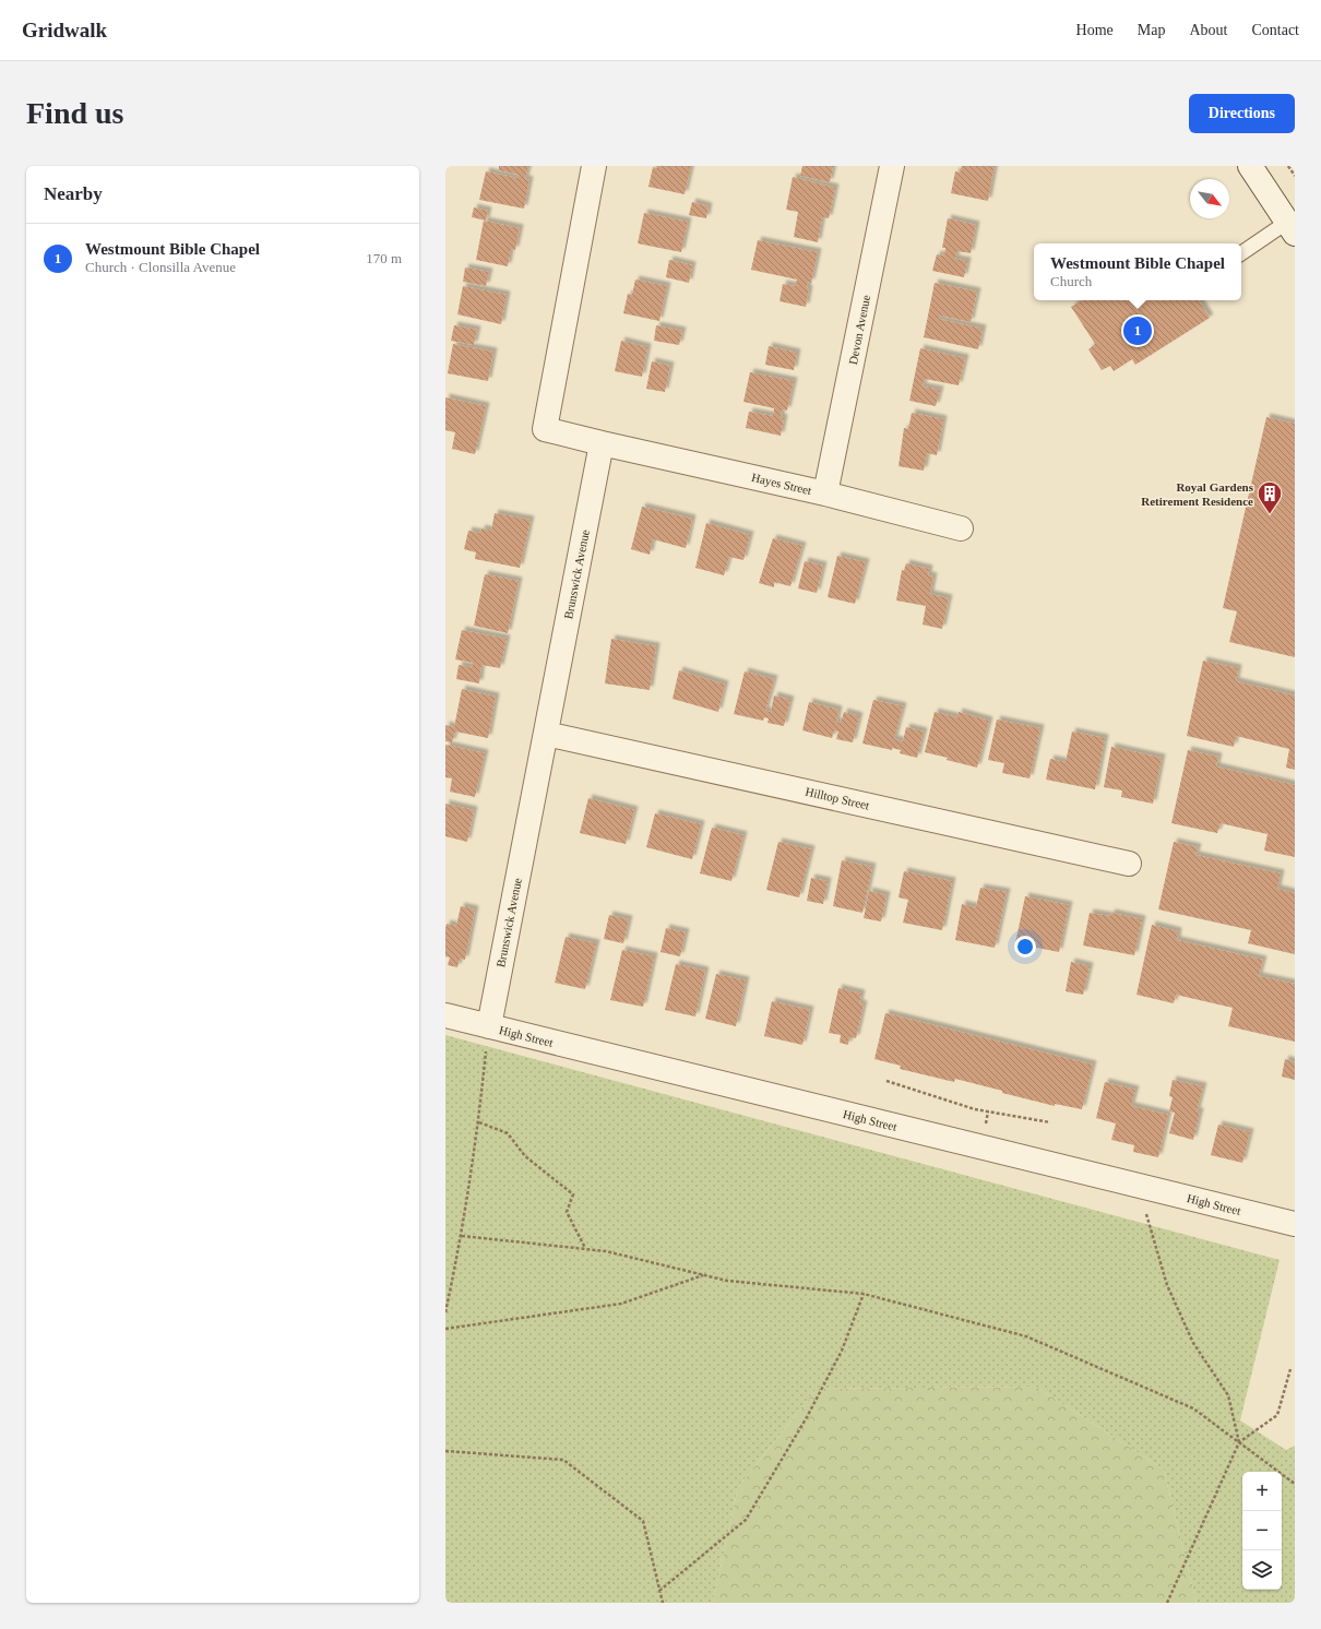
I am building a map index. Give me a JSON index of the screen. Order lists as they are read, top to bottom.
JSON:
{
  "streets": {
    "street": [
      "Devon Avenue",
      "Hayes Street",
      "Brunswick Avenue",
      "Hilltop Street",
      "High Street"
    ]
  },
  "crossings": [
    ["Devon Avenue", "Hayes Street"],
    ["Hayes Street", "Brunswick Avenue"],
    ["Brunswick Avenue", "Hilltop Street"],
    ["Brunswick Avenue", "High Street"]
  ],
  "places": {
    "building": ["Royal Gardens Retirement Residence"]
  },
  "north": "bottom right",
  "page": {
    "header": "Gridwalk",
    "nav": [
      "Home",
      "Map",
      "About",
      "Contact"
    ],
    "buttons": "Directions",
    "title": "Find us",
    "heading": "Nearby",
    "list": [
      {
        "mark": "1",
        "name": "Westmount Bible Chapel",
        "note": "Church · Clonsilla Avenue",
        "value": "170 m"
      }
    ],
    "popup": ["Westmount Bible Chapel", "Church"],
    "pins": "1",
    "map_buttons": ["+", "−"]
  }
}
